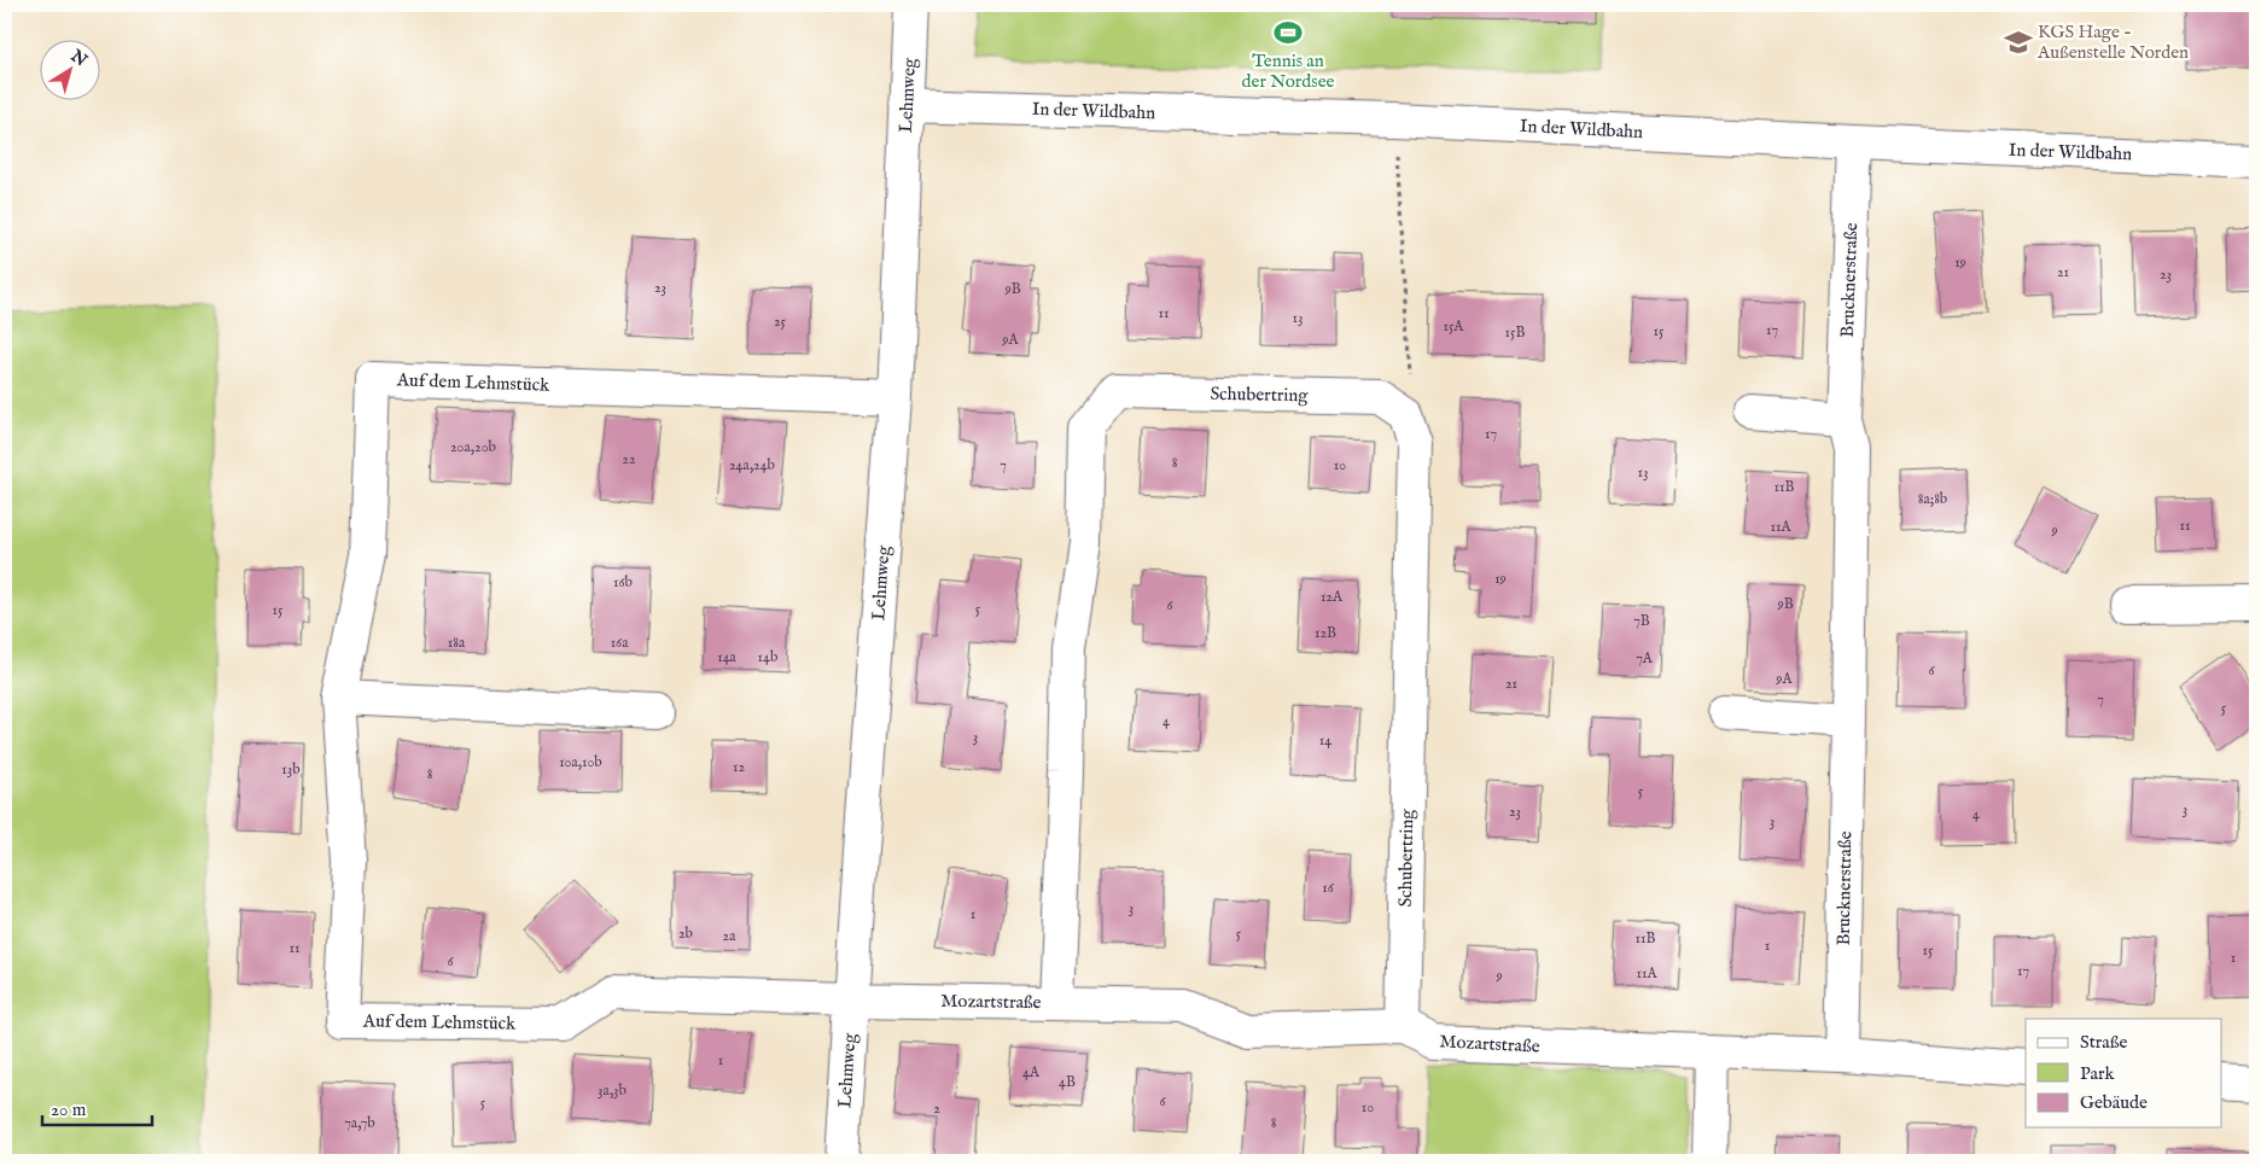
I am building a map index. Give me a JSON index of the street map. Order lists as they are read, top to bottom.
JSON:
{
  "streets": {
    "street": [
      "Lehmweg",
      "In der Wildbahn",
      "Brucknerstraße",
      "Auf dem Lehmstück",
      "Schubertring",
      "Mozartstraße"
    ]
  },
  "crossings": [
    ["Lehmweg", "In der Wildbahn"],
    ["Lehmweg", "Auf dem Lehmstück"],
    ["Lehmweg", "Mozartstraße"],
    ["In der Wildbahn", "Brucknerstraße"],
    ["Brucknerstraße", "Mozartstraße"],
    ["Auf dem Lehmstück", "Mozartstraße"],
    ["Schubertring", "Mozartstraße"]
  ],
  "places": {
    "sports": ["Tennis an der Nordsee"],
    "school or university": ["KGS Hage - Außenstelle Norden"]
  },
  "house_numbers": [
    "19",
    "21",
    "23",
    "23",
    "9B",
    "11",
    "13",
    "25",
    "15A",
    "17",
    "15",
    "15B",
    "9A",
    "17",
    "20a,20b",
    "22",
    "8",
    "24a,24b",
    "7",
    "10",
    "13",
    "11B",
    "8a;8b",
    "11",
    "11A",
    "9",
    "19",
    "16b",
    "12A",
    "9B",
    "6",
    "5",
    "15",
    "7B",
    "12B",
    "18a",
    "16a",
    "14a",
    "14b",
    "7A",
    "6",
    "9A",
    "21",
    "7",
    "5",
    "4",
    "3",
    "14",
    "10a,10b",
    "12",
    "13b",
    "8",
    "5",
    "3",
    "23",
    "4",
    "3",
    "16",
    "3",
    "1",
    "2b",
    "5",
    "2a",
    "11B",
    "1",
    "11",
    "15",
    "1",
    "6",
    "17",
    "11A",
    "9",
    "1",
    "4A",
    "4B",
    "3a,3b",
    "6",
    "5",
    "10",
    "2",
    "7a,7b",
    "8"
  ],
  "legend": ["Straße", "Park", "Gebäude"],
  "scale_bar": "20 m",
  "north": "top right"
}
